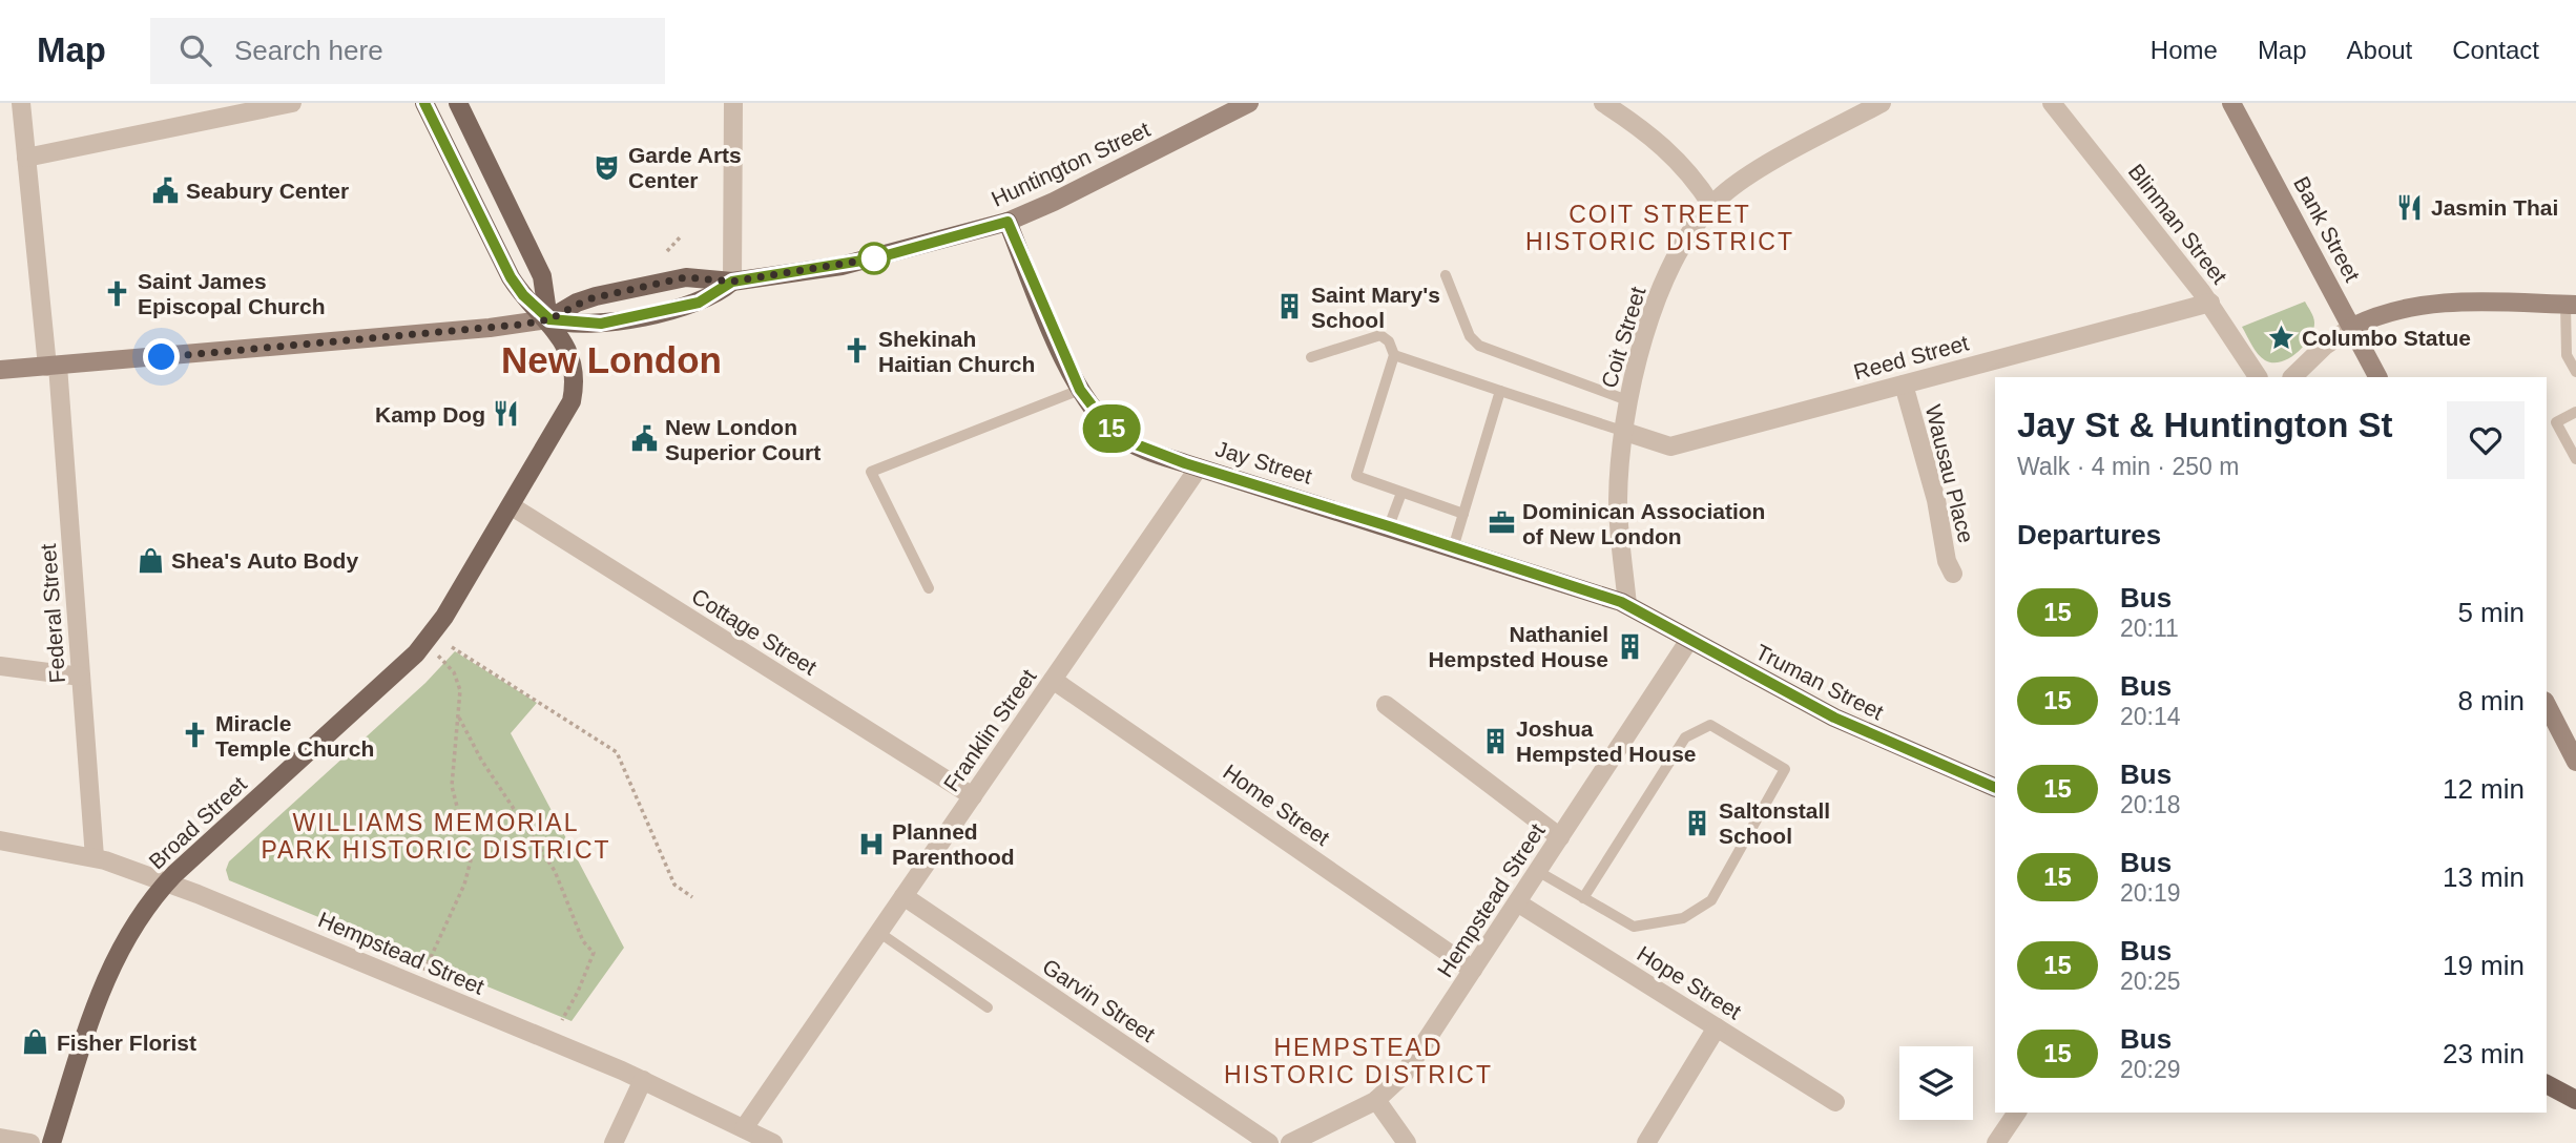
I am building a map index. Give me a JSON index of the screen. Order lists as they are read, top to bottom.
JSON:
{
  "streets": {
    "main road": [
      "Huntington Street",
      "Bank Street",
      "Jay Street",
      "Truman Street",
      "Broad Street"
    ],
    "street": [
      "Blinman Street",
      "Coit Street",
      "Reed Street",
      "Wausau Place",
      "Federal Street",
      "Cottage Street",
      "Franklin Street",
      "Home Street",
      "Hempstead Street",
      "Hope Street",
      "Garvin Street"
    ]
  },
  "crossings": [
    ["Huntington Street", "Jay Street"],
    ["Huntington Street", "Federal Street"],
    ["Huntington Street", "Broad Street"],
    ["Blinman Street", "Reed Street"],
    ["Coit Street", "Reed Street"],
    ["Coit Street", "Jay Street"],
    ["Coit Street", "Truman Street"],
    ["Reed Street", "Wausau Place"],
    ["Jay Street", "Truman Street"],
    ["Jay Street", "Franklin Street"],
    ["Federal Street", "Hempstead Street"],
    ["Cottage Street", "Franklin Street"],
    ["Cottage Street", "Broad Street"],
    ["Truman Street", "Hempstead Street"],
    ["Franklin Street", "Home Street"],
    ["Franklin Street", "Hempstead Street"],
    ["Franklin Street", "Garvin Street"],
    ["Home Street", "Hempstead Street"],
    ["Broad Street", "Hempstead Street"],
    ["Hempstead Street", "Hope Street"]
  ],
  "districts": [
    "COIT STREET HISTORIC DISTRICT",
    "New London",
    "WILLIAMS MEMORIAL PARK HISTORIC DISTRICT",
    "HEMPSTEAD HISTORIC DISTRICT"
  ],
  "places": {
    "theatre": ["Garde Arts Center"],
    "public building": ["Seabury Center", "New London Superior Court"],
    "restaurant": ["Jasmin Thai", "Kamp Dog"],
    "church": ["Saint James Episcopal Church", "Shekinah Haitian Church", "Miracle Temple Church"],
    "building": [
      "Saint Mary's School",
      "Nathaniel Hempsted House",
      "Joshua Hempsted House",
      "Saltonstall School"
    ],
    "place": ["Columbo Statue"],
    "office": ["Dominican Association of New London"],
    "shop": ["Shea's Auto Body", "Fisher Florist"],
    "hospital": ["Planned Parenthood"]
  },
  "lines": ["bus line 15"],
  "page": {
    "header": "Map",
    "search": "Search here",
    "nav": [
      "Home",
      "Map",
      "About",
      "Contact"
    ],
    "on_map": "15",
    "heading": [
      ["Jay St & Huntington St", "Walk · 4 min · 250 m"],
      "Departures"
    ],
    "list": [
      {
        "mark": "15",
        "name": "Bus",
        "note": "20:11",
        "value": "5 min"
      },
      {
        "mark": "15",
        "name": "Bus",
        "note": "20:14",
        "value": "8 min"
      },
      {
        "mark": "15",
        "name": "Bus",
        "note": "20:18",
        "value": "12 min"
      },
      {
        "mark": "15",
        "name": "Bus",
        "note": "20:19",
        "value": "13 min"
      },
      {
        "mark": "15",
        "name": "Bus",
        "note": "20:25",
        "value": "19 min"
      },
      {
        "mark": "15",
        "name": "Bus",
        "note": "20:29",
        "value": "23 min"
      }
    ]
  }
}
